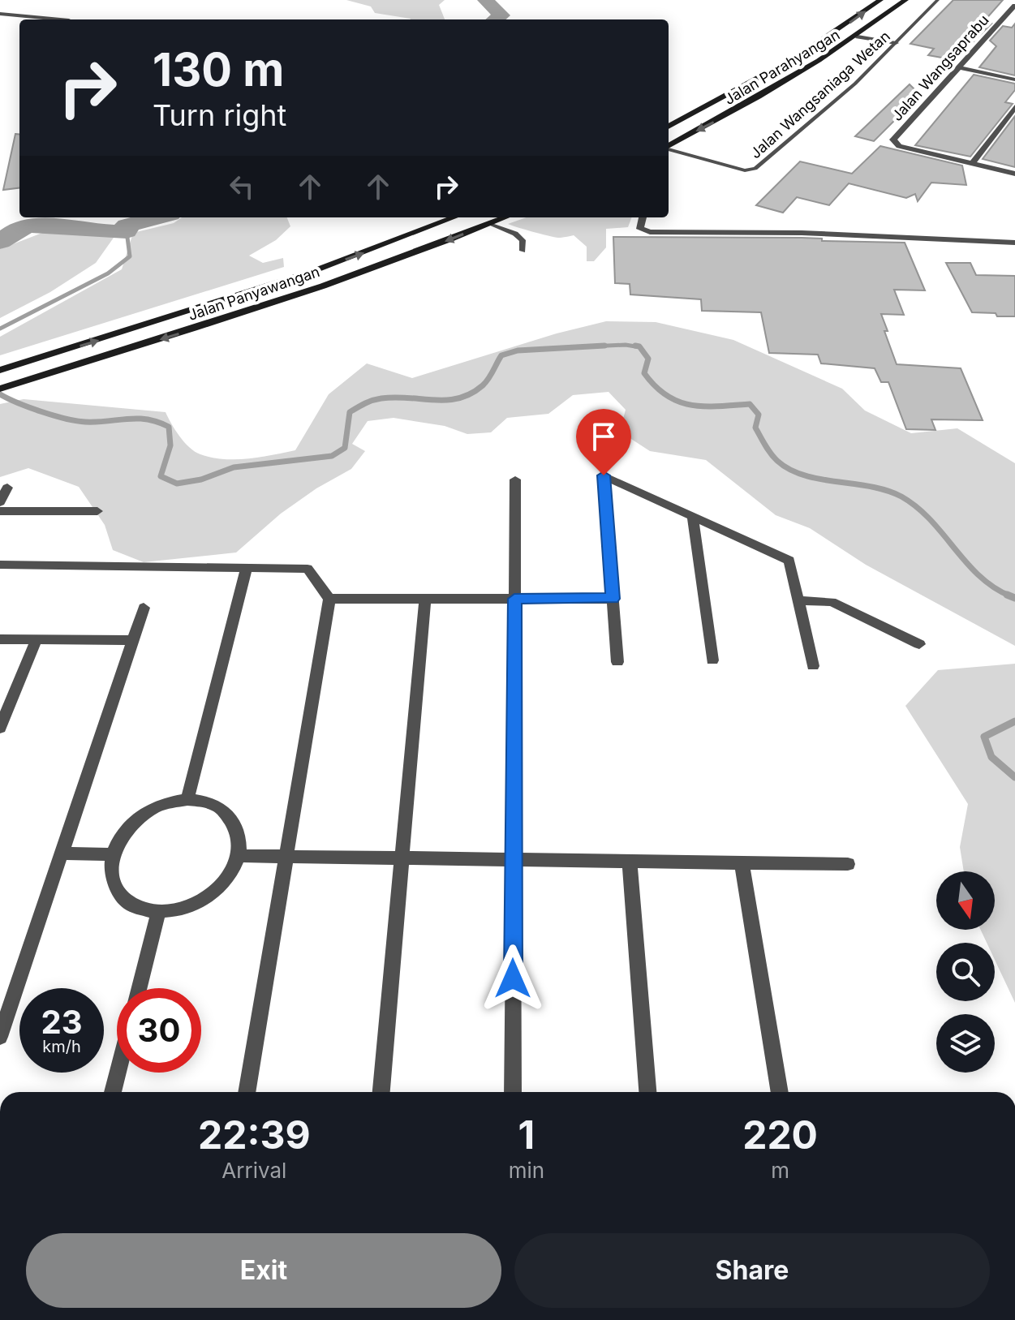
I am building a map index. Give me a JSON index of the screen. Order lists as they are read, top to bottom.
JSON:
{
  "streets": {
    "main road": ["Jalan Parahyangan", "Jalan Panyawangan"],
    "street": ["Jalan Wangsaprabu"],
    "lane": ["Jalan Wangsaniaga Wetan"]
  },
  "north": "bottom",
  "page": {
    "turn": ["130 m", "Turn right"],
    "speed": "23 km/h",
    "limit": "30",
    "eta": [
      "22:39",
      "Arrival",
      "1",
      "min",
      "220",
      "m"
    ],
    "buttons": ["Exit", "Share"]
  }
}
